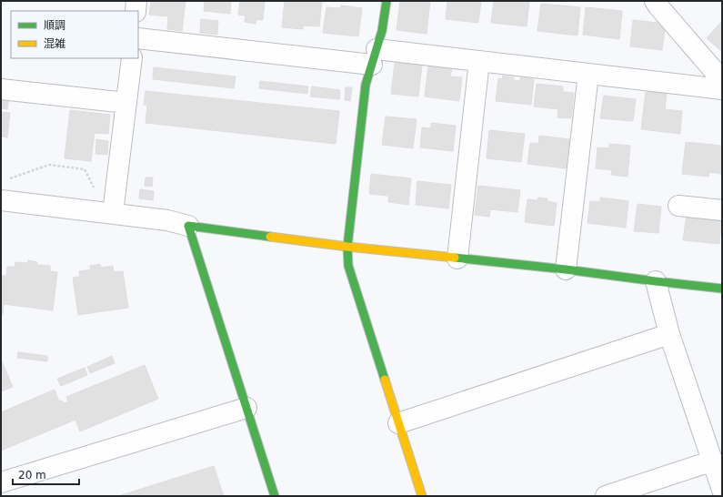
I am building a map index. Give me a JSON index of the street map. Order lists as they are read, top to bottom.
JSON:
{
  "legend": ["順調", "混雑"],
  "scale_bar": "20 m"
}
